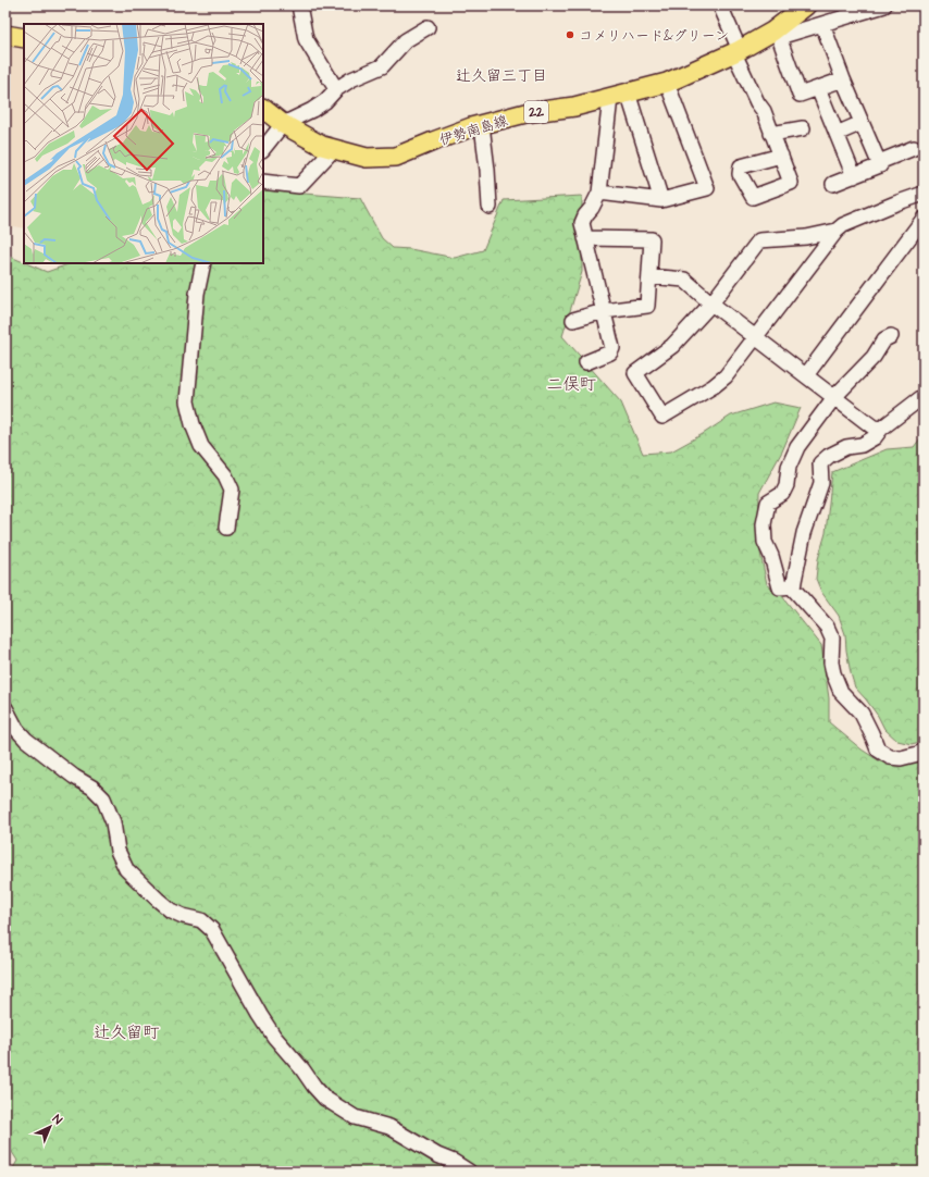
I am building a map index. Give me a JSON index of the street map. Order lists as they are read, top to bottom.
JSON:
{
  "streets": {
    "main road": ["22", "伊勢南島線"]
  },
  "districts": ["辻久留三丁目", "二俣町", "辻久留町"],
  "places": ["コメリハード&グリーン"],
  "north": "top right"
}
